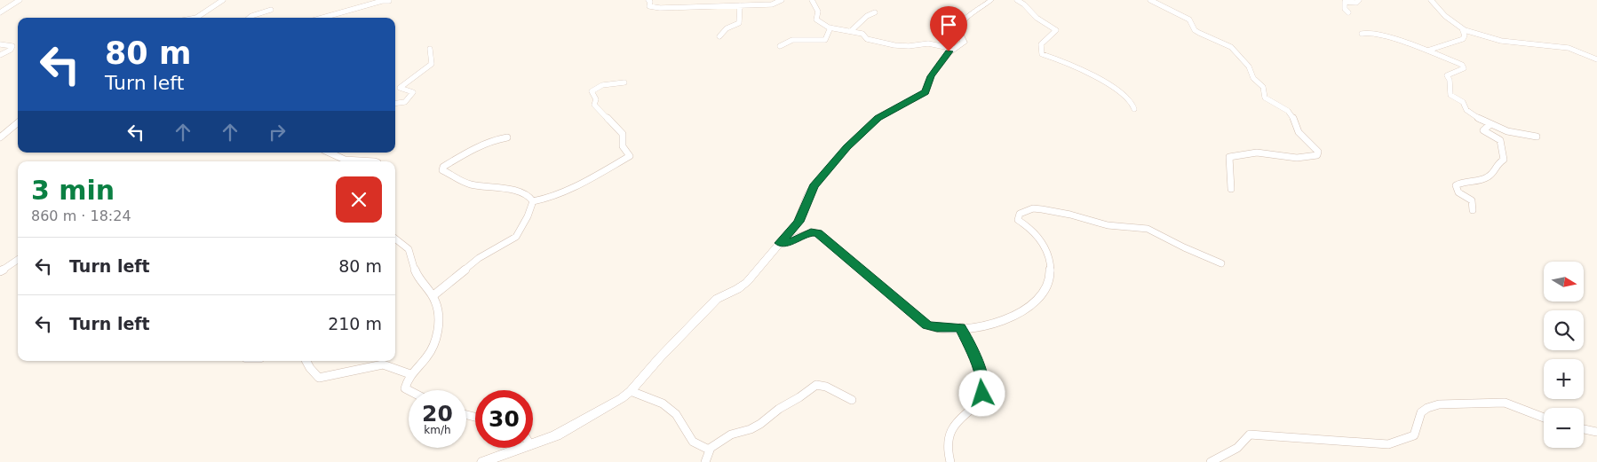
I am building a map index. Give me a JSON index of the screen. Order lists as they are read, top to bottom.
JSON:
{
  "north": "right",
  "page": {
    "turn": ["80 m", "Turn left"],
    "heading": ["3 min", "860 m · 18:24"],
    "list": [
      {
        "name": "Turn left",
        "value": "80 m"
      },
      {
        "name": "Turn left",
        "value": "210 m"
      }
    ],
    "map_buttons": ["+", "−"],
    "speed": "20 km/h",
    "limit": "30"
  }
}
